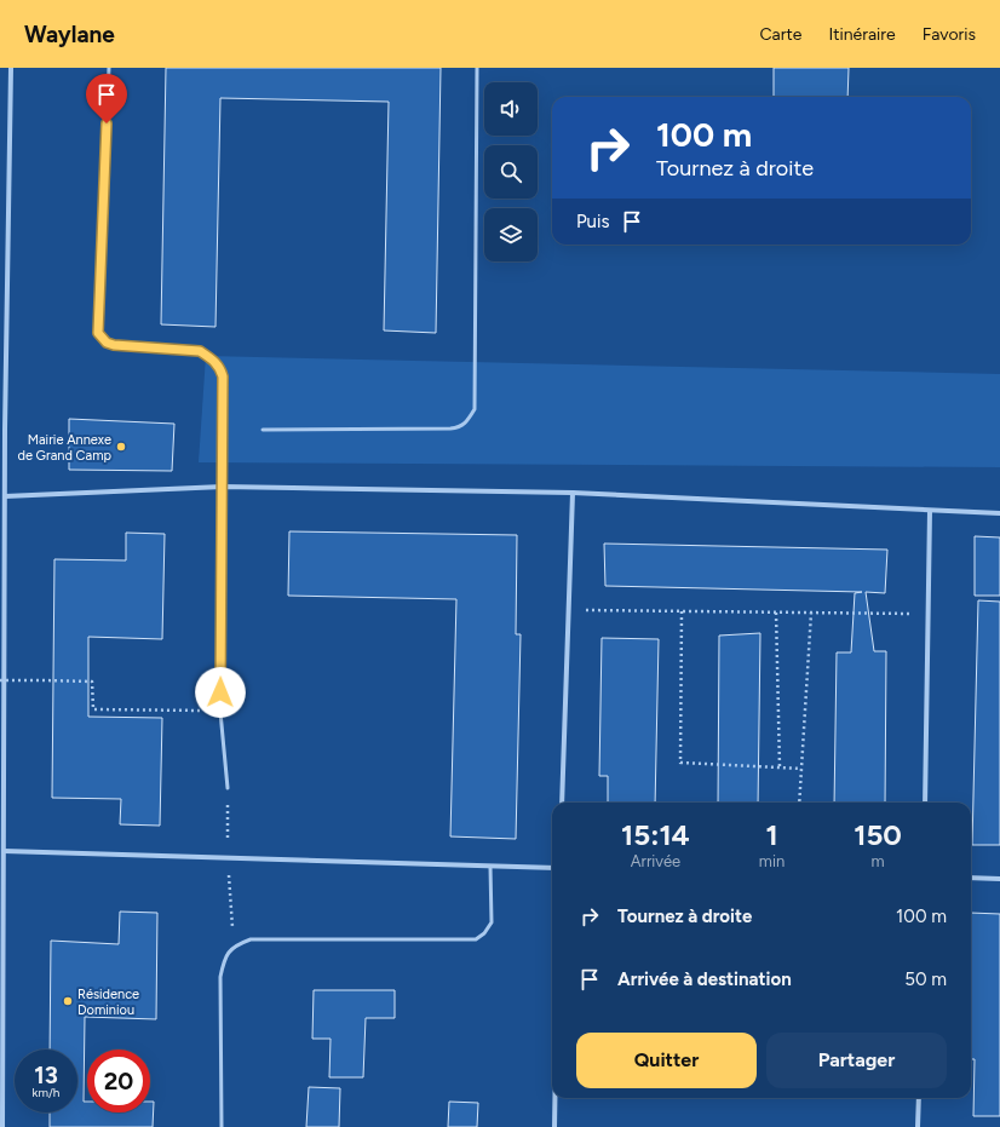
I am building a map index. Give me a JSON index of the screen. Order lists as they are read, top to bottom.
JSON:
{
  "places": ["Mairie Annexe de Grand Camp", "Résidence Dominiou"],
  "page": {
    "header": "Waylane",
    "nav": ["Carte", "Itinéraire", "Favoris"],
    "turn": ["100 m", "Tournez à droite"],
    "then": "Puis",
    "eta": [
      "15:14",
      "Arrivée",
      "1",
      "min",
      "150",
      "m"
    ],
    "list": [
      {
        "name": "Tournez à droite",
        "value": "100 m"
      },
      {
        "name": "Arrivée à destination",
        "value": "50 m"
      }
    ],
    "buttons": ["Quitter", "Partager"],
    "speed": "13 km/h",
    "limit": "20"
  }
}
